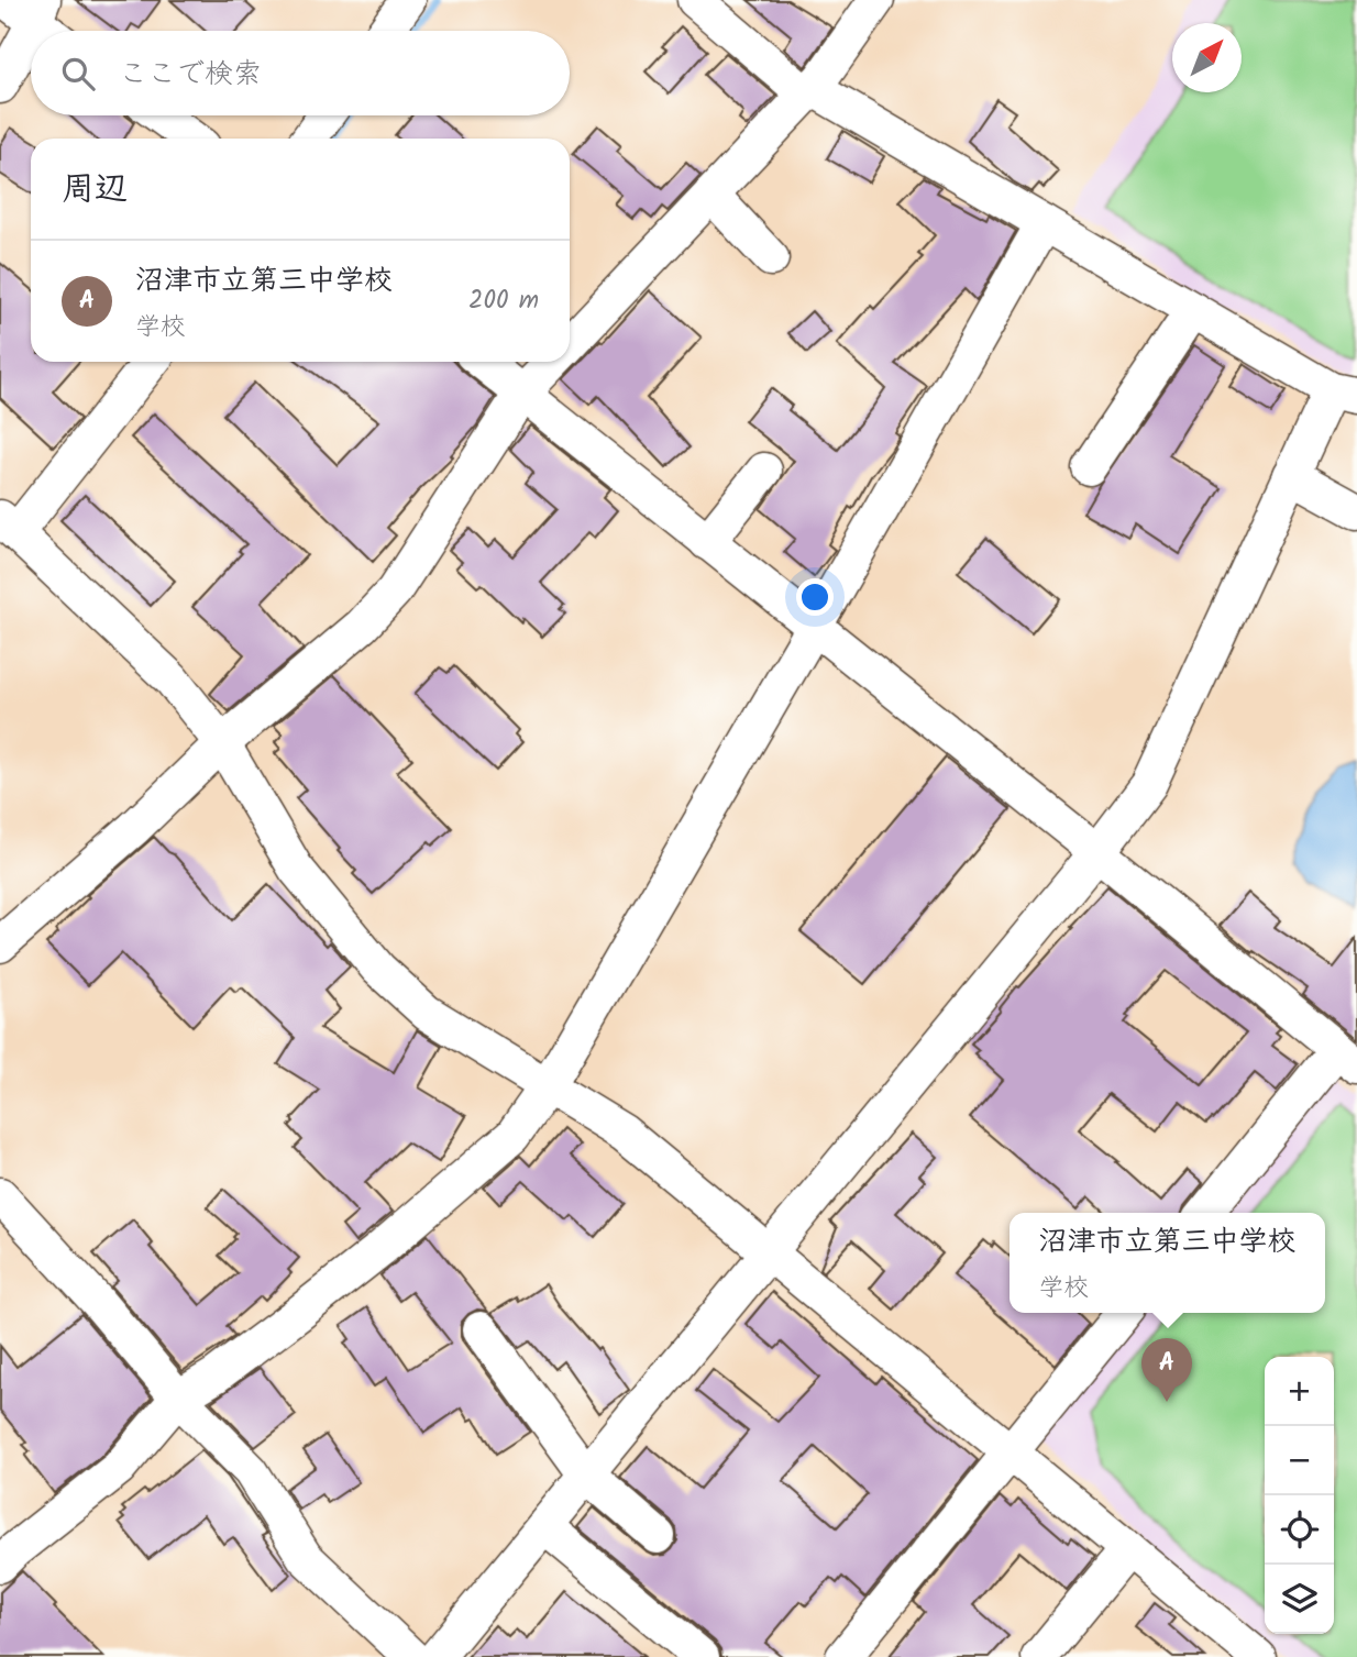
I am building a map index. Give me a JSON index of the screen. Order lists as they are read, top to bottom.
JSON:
{
  "north": "top right",
  "page": {
    "search": "ここで検索",
    "heading": "周辺",
    "list": [
      {
        "mark": "A",
        "name": "沼津市立第三中学校",
        "note": "学校",
        "value": "200 m"
      }
    ],
    "popup": ["沼津市立第三中学校", "学校"],
    "pins": "A",
    "map_buttons": ["+", "−"]
  }
}
